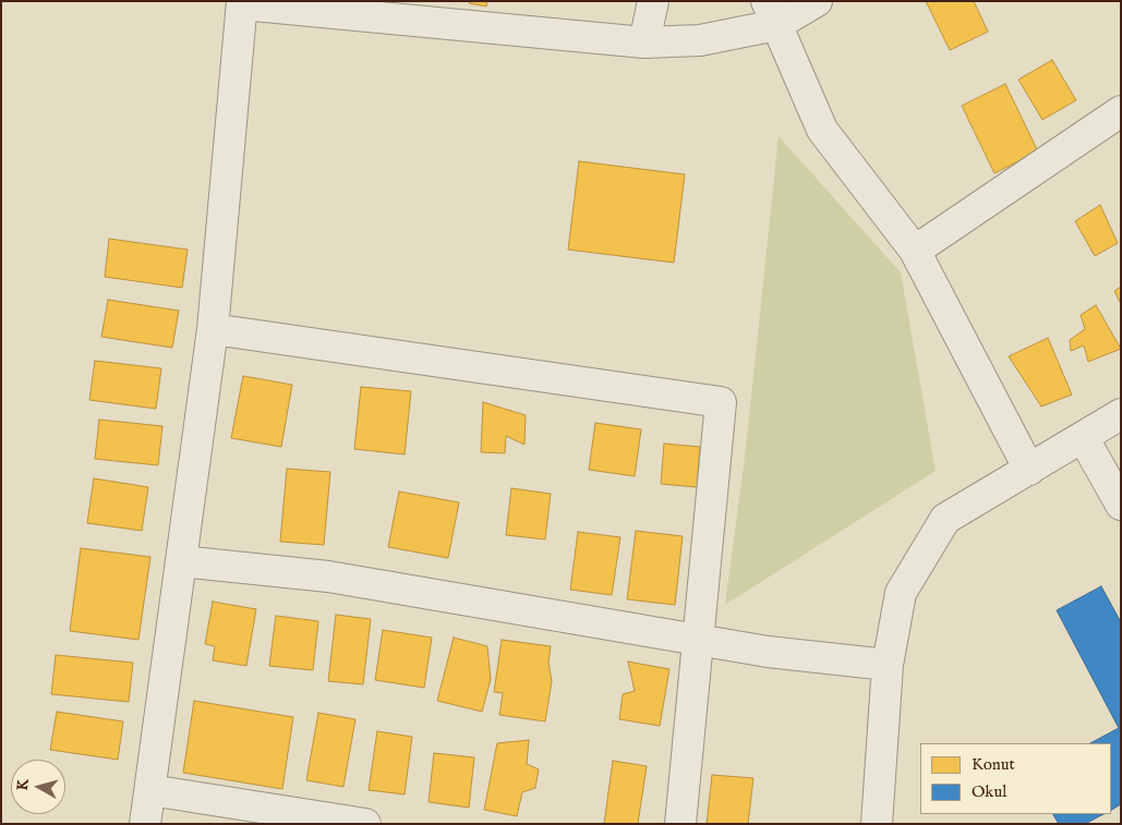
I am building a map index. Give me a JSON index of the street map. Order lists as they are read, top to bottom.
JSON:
{
  "legend": ["Konut", "Okul"],
  "north": "left"
}
